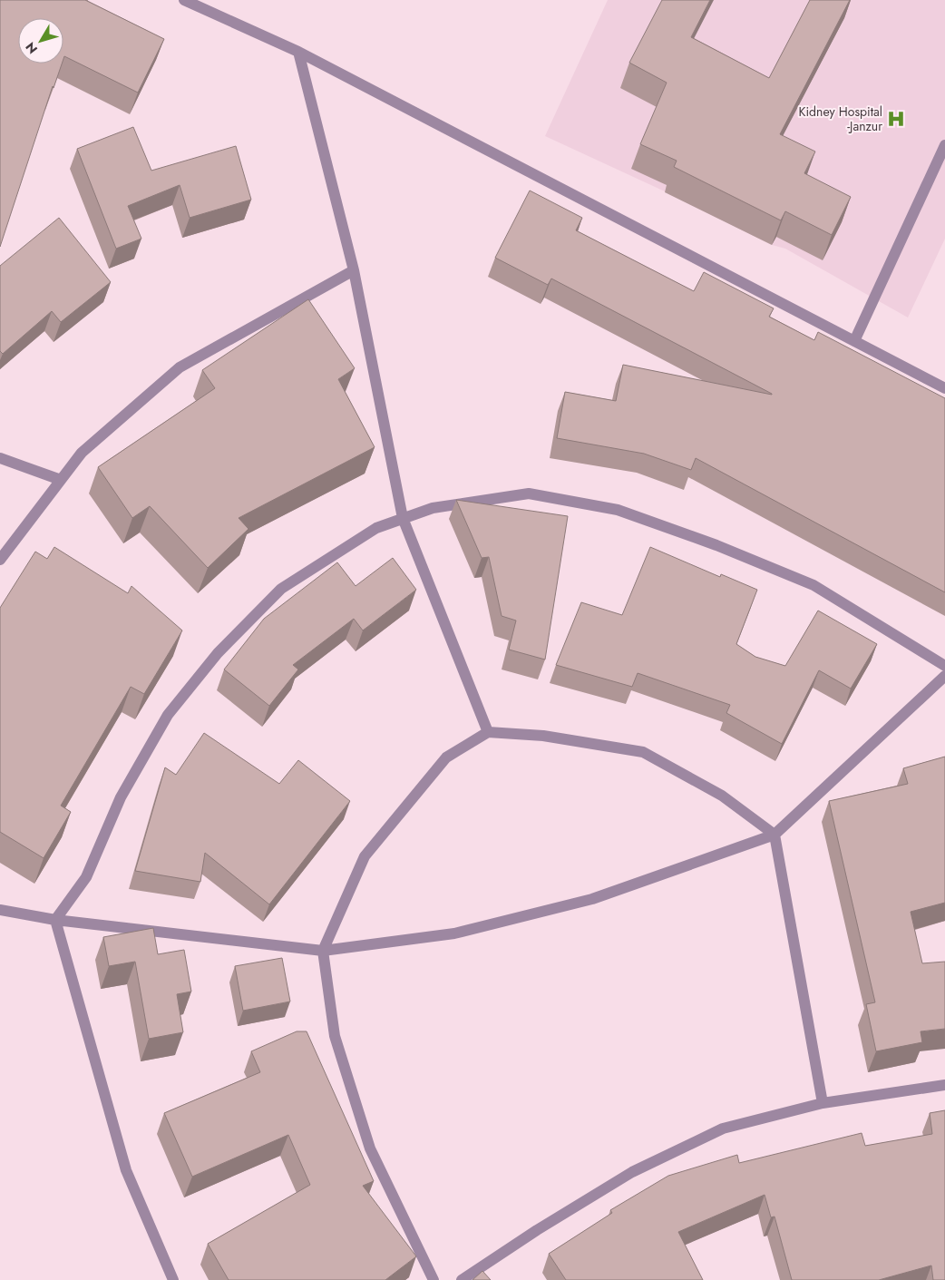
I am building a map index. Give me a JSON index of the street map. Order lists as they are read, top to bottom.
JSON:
{
  "places": {
    "hospital": ["Kidney Hospital -Janzur"]
  },
  "north": "bottom left"
}
